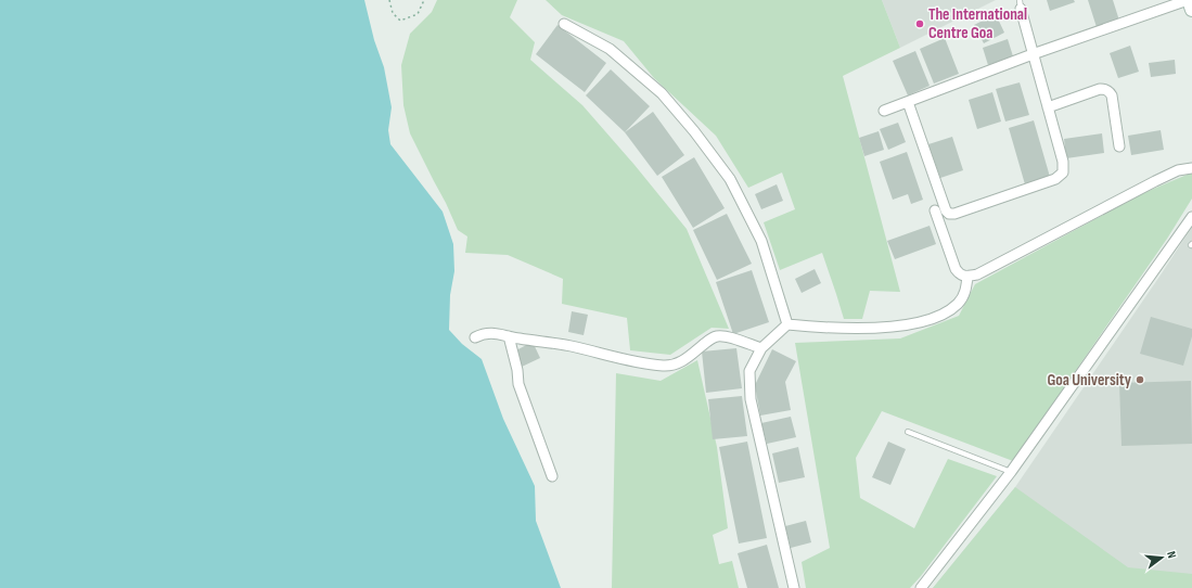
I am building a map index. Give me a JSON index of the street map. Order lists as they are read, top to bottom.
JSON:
{
  "places": ["The International Centre Goa", "Goa University"],
  "north": "right"
}
